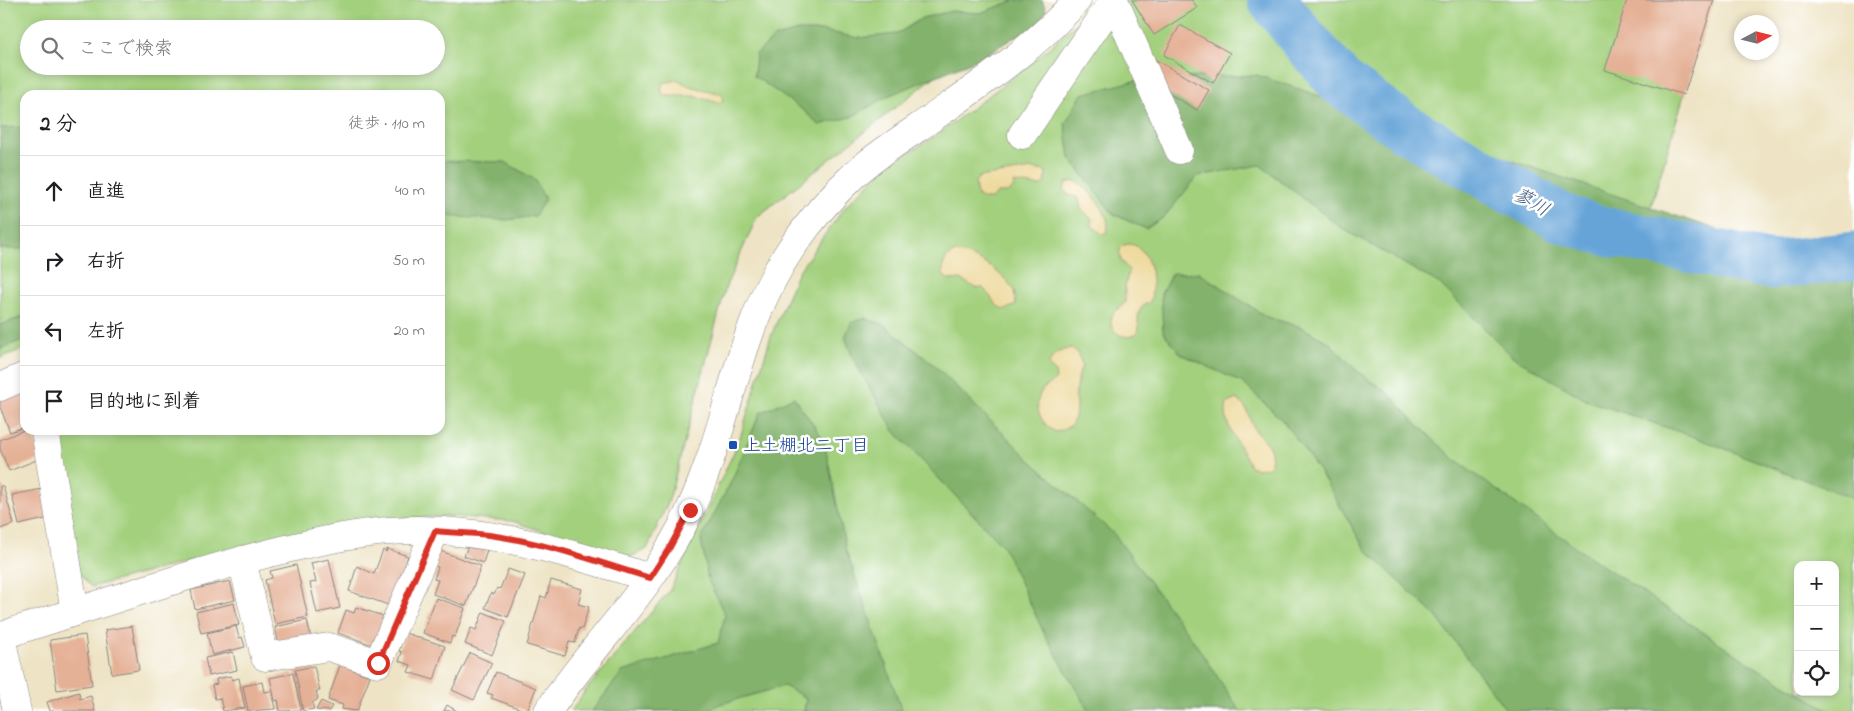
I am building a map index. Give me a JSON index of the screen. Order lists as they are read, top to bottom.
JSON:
{
  "water": ["蓼川"],
  "places": {
    "transit": ["上土棚北二丁目"]
  },
  "north": "right",
  "page": {
    "search": "ここで検索",
    "heading": ["2 分", "徒歩 · 110 m"],
    "list": [
      ["直進", "40 m"],
      ["右折", "50 m"],
      ["左折", "20 m"],
      "目的地に到着"
    ],
    "map_buttons": ["+", "−"]
  }
}
